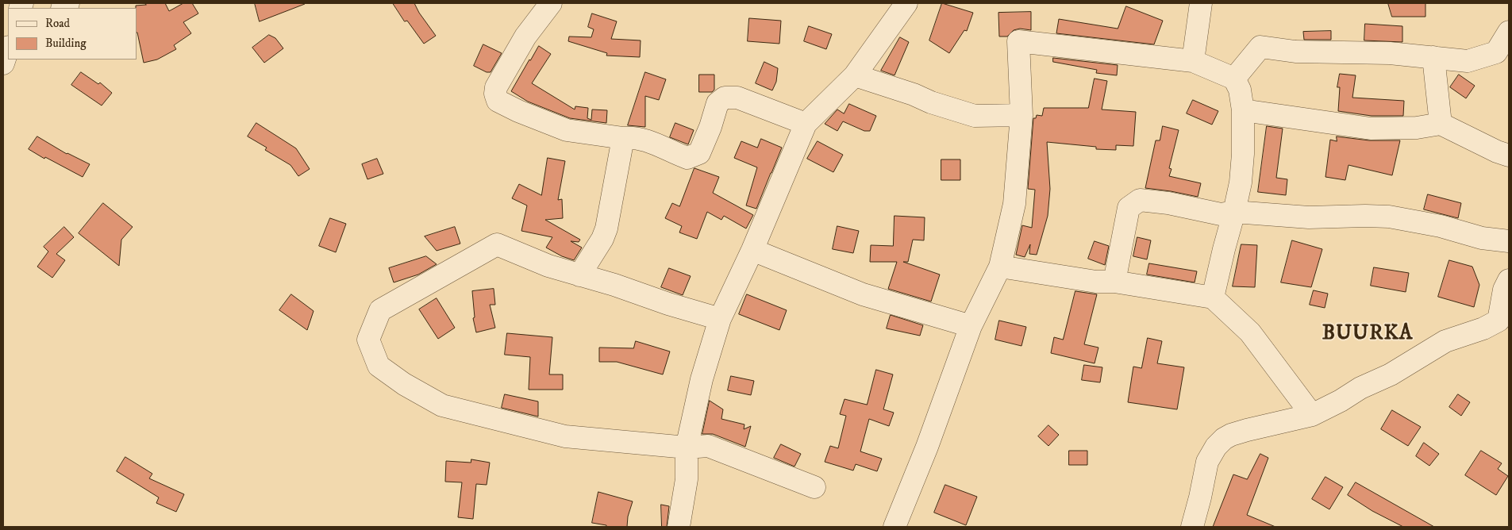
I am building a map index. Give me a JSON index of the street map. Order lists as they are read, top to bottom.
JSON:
{
  "districts": ["BUURKA"],
  "legend": ["Road", "Building"]
}
